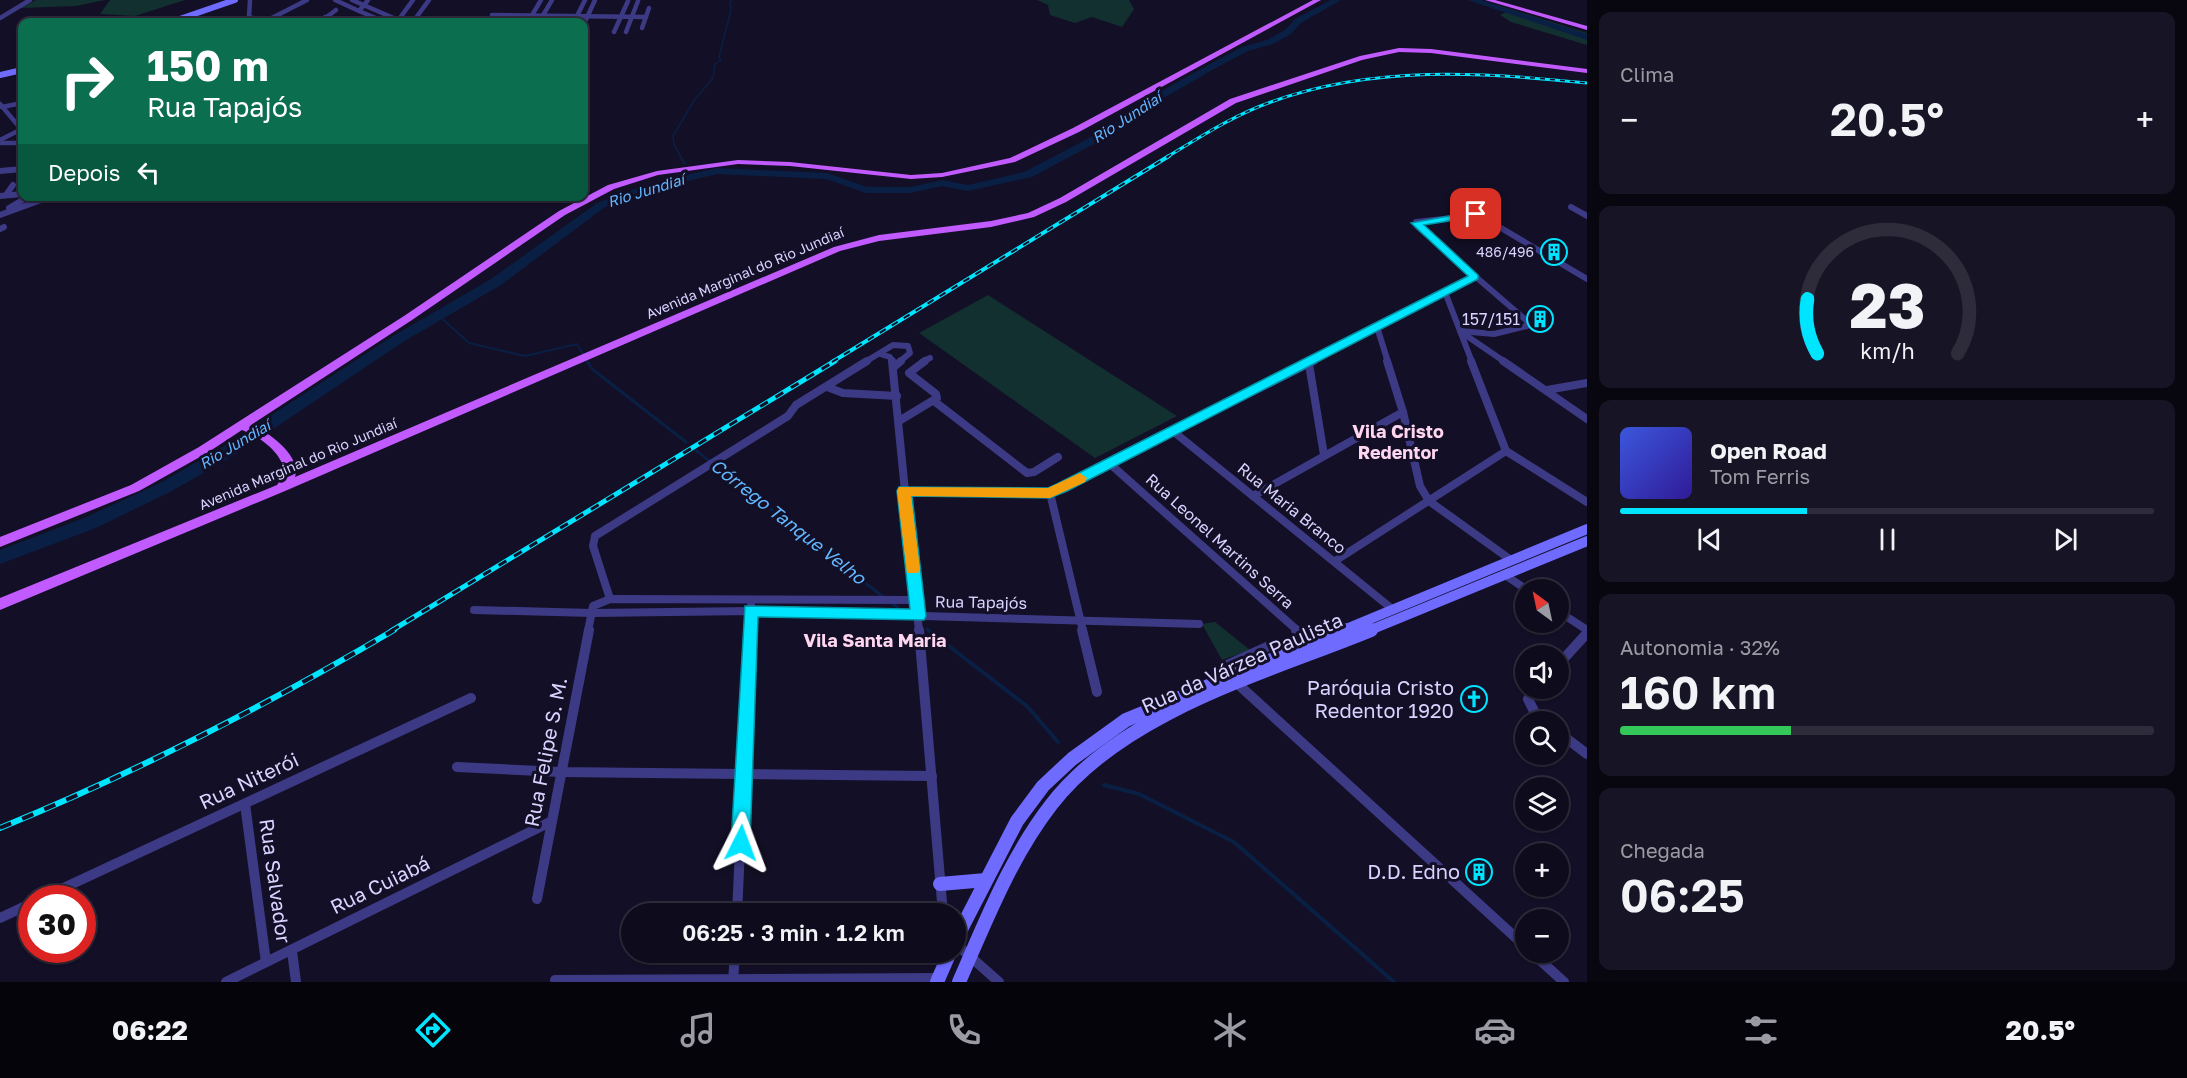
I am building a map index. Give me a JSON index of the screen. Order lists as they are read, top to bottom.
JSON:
{
  "streets": {
    "main road": ["Avenida Marginal do Rio Jundiaí", "Rua da Várzea Paulista"],
    "street": [
      "Rua Maria Branco",
      "Rua Leonel Martins Serra",
      "Rua Tapajós",
      "Rua Felipe S. M.",
      "Rua Niterói",
      "Rua Salvador",
      "Rua Cuiabá"
    ]
  },
  "crossings": [
    ["Rua Maria Branco", "Rua da Várzea Paulista"],
    ["Rua Leonel Martins Serra", "Rua da Várzea Paulista"],
    ["Rua Tapajós", "Rua Felipe S. M."],
    ["Rua Felipe S. M.", "Rua Cuiabá"],
    ["Rua Niterói", "Rua Salvador"],
    ["Rua Salvador", "Rua Cuiabá"]
  ],
  "districts": ["Vila Cristo Redentor", "Vila Santa Maria"],
  "water": ["Rio Jundiaí", "Córrego Tanque Velho"],
  "places": {
    "building": ["486/496", "157/151", "D.D. Edno"],
    "church": ["Paróquia Cristo Redentor 1920"]
  },
  "north": "top left",
  "page": {
    "tile": [
      "Clima",
      ["Autonomia · 32%", "160 km"],
      ["Chegada", "06:25"]
    ],
    "turn": ["150 m", "Rua Tapajós"],
    "heat": ["−", "20.5°", "+"],
    "then": "Depois",
    "song": ["Open Road", "Tom Ferris"],
    "map_buttons": ["+", "−"],
    "limit": "30",
    "trip": "06:25 · 3 min · 1.2 km",
    "tabs": ["06:22", "20.5°"],
    "gauge": ["23", "km/h"]
  }
}
